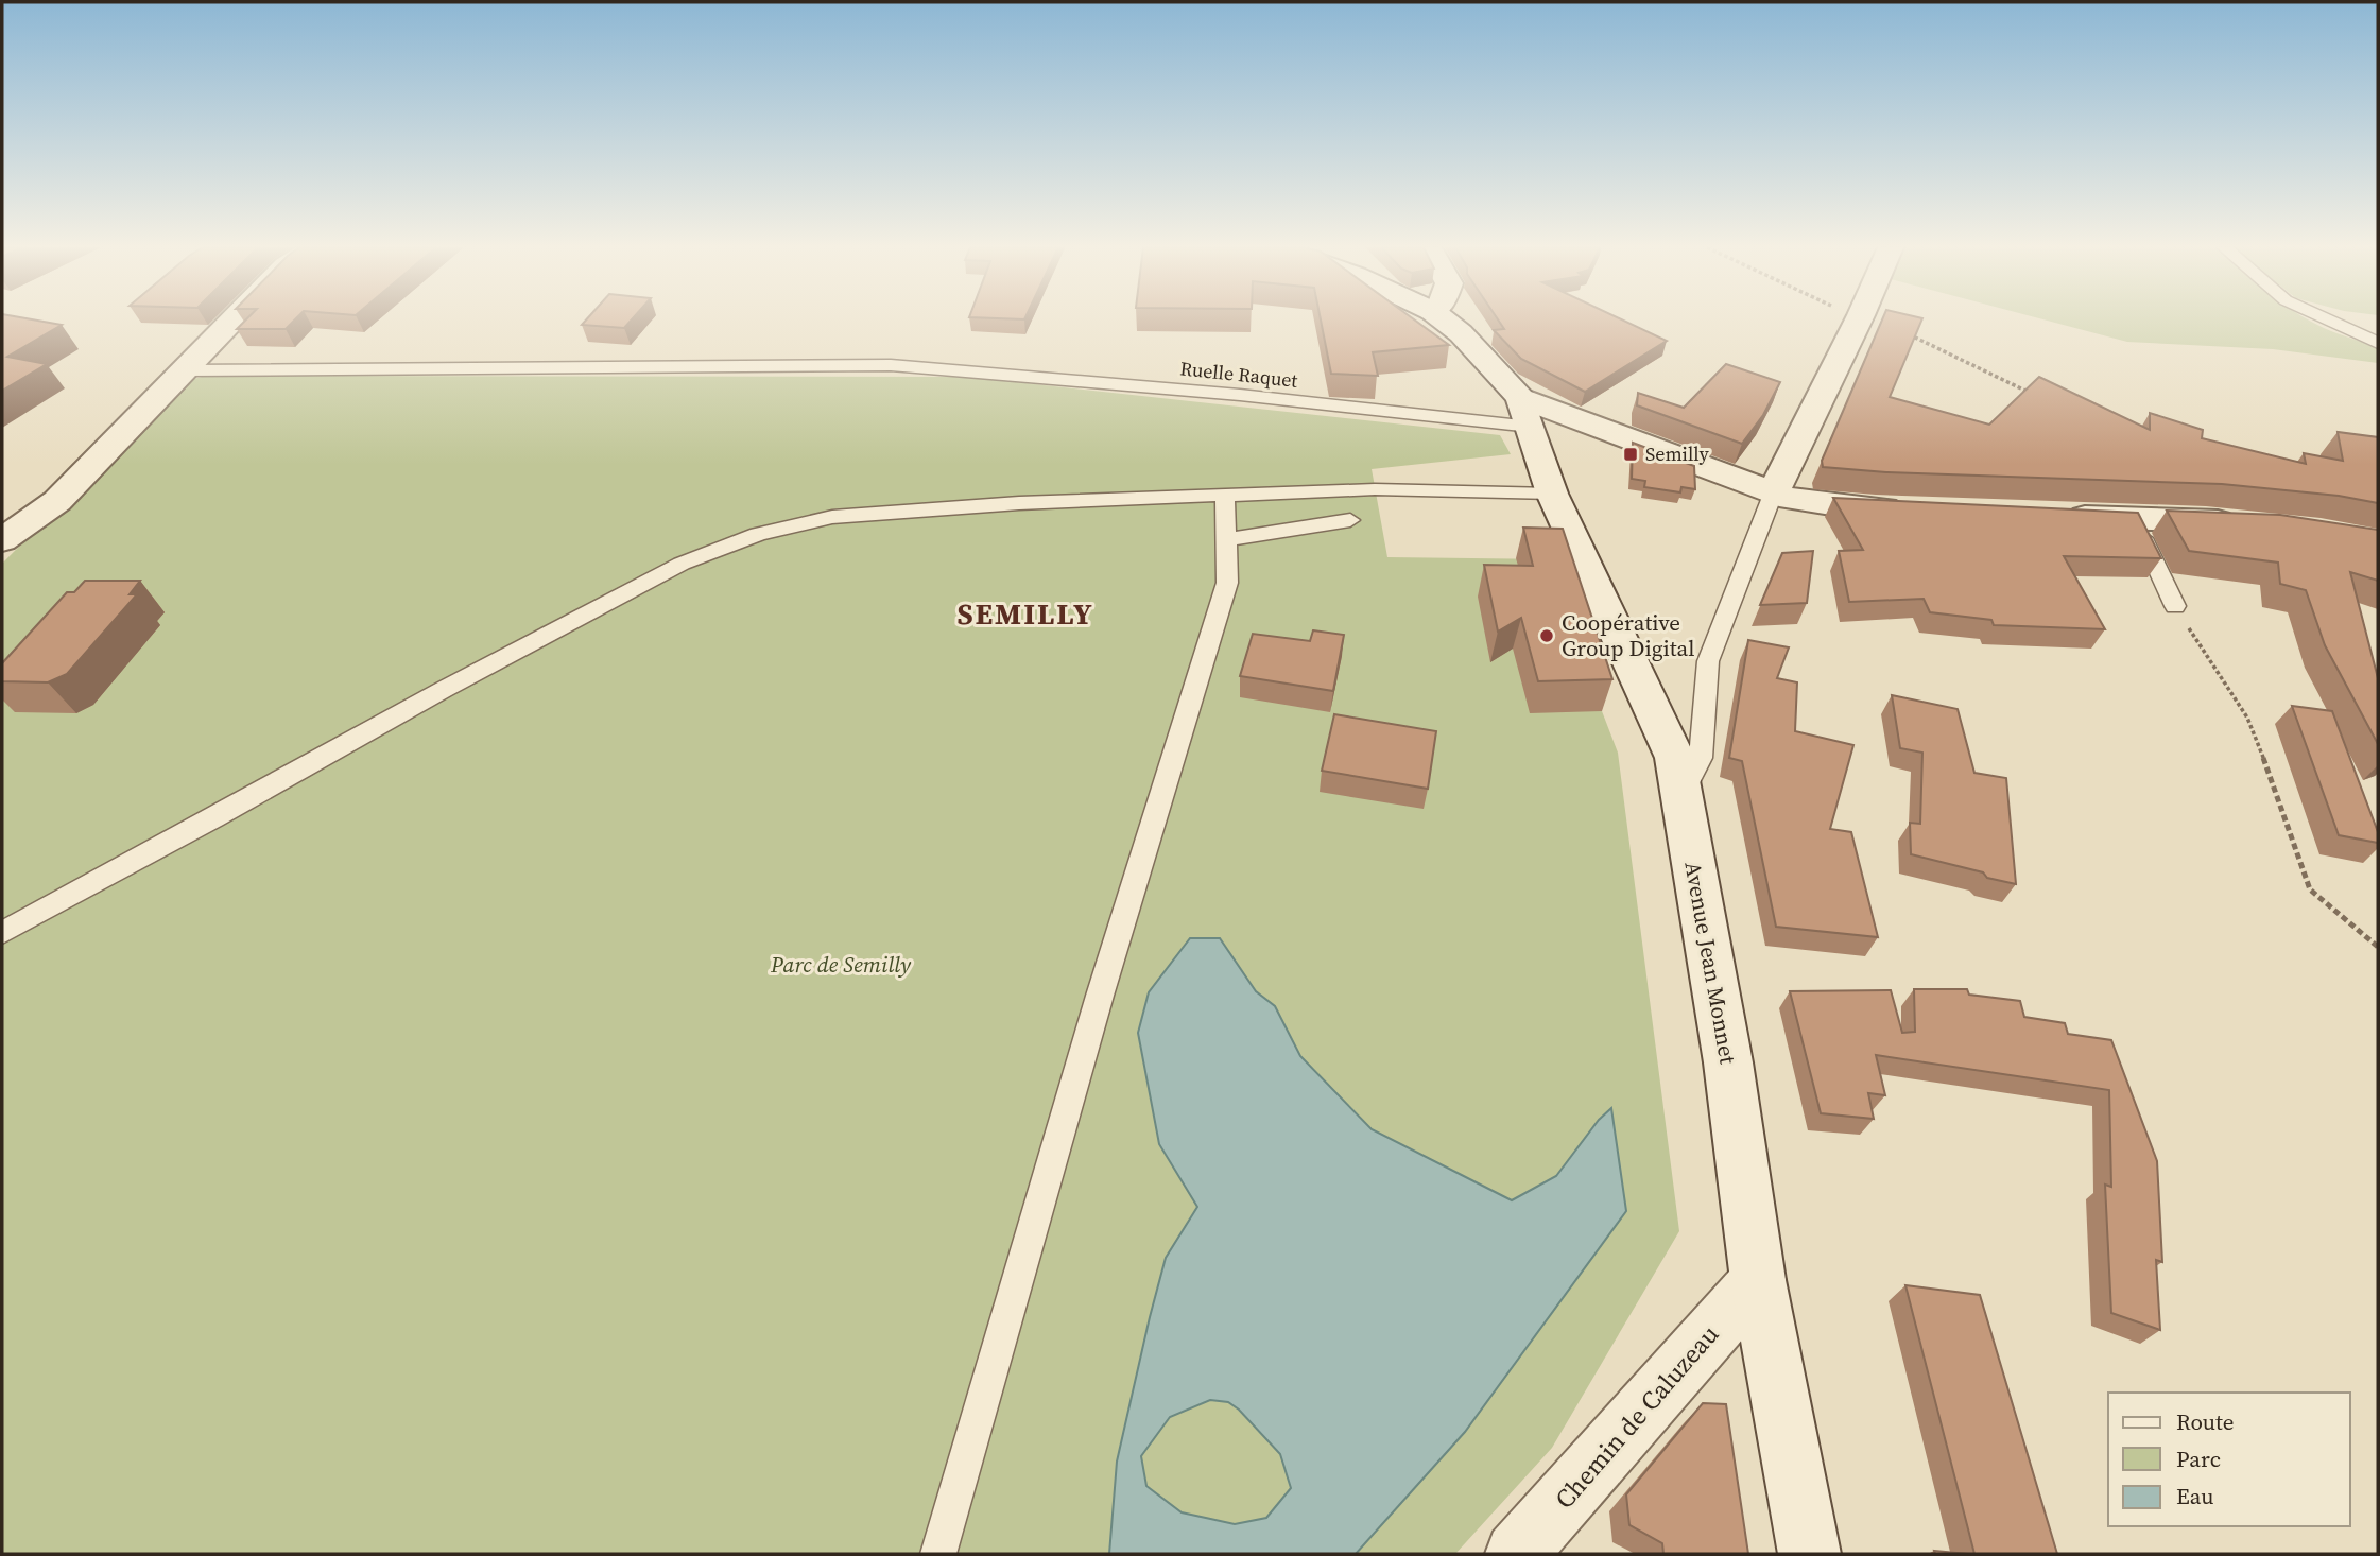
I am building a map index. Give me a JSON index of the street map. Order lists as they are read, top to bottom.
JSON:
{
  "streets": {
    "street": ["Avenue Jean Monnet", "Chemin de Caluzeau"],
    "lane": ["Ruelle Raquet"]
  },
  "crossings": [
    ["Ruelle Raquet", "Avenue Jean Monnet"],
    ["Avenue Jean Monnet", "Chemin de Caluzeau"]
  ],
  "districts": ["SEMILLY"],
  "parks": ["Parc de Semilly"],
  "places": {
    "transit": ["Semilly"],
    "other": ["Coopérative Group Digital"]
  },
  "legend": ["Route", "Parc", "Eau"]
}
